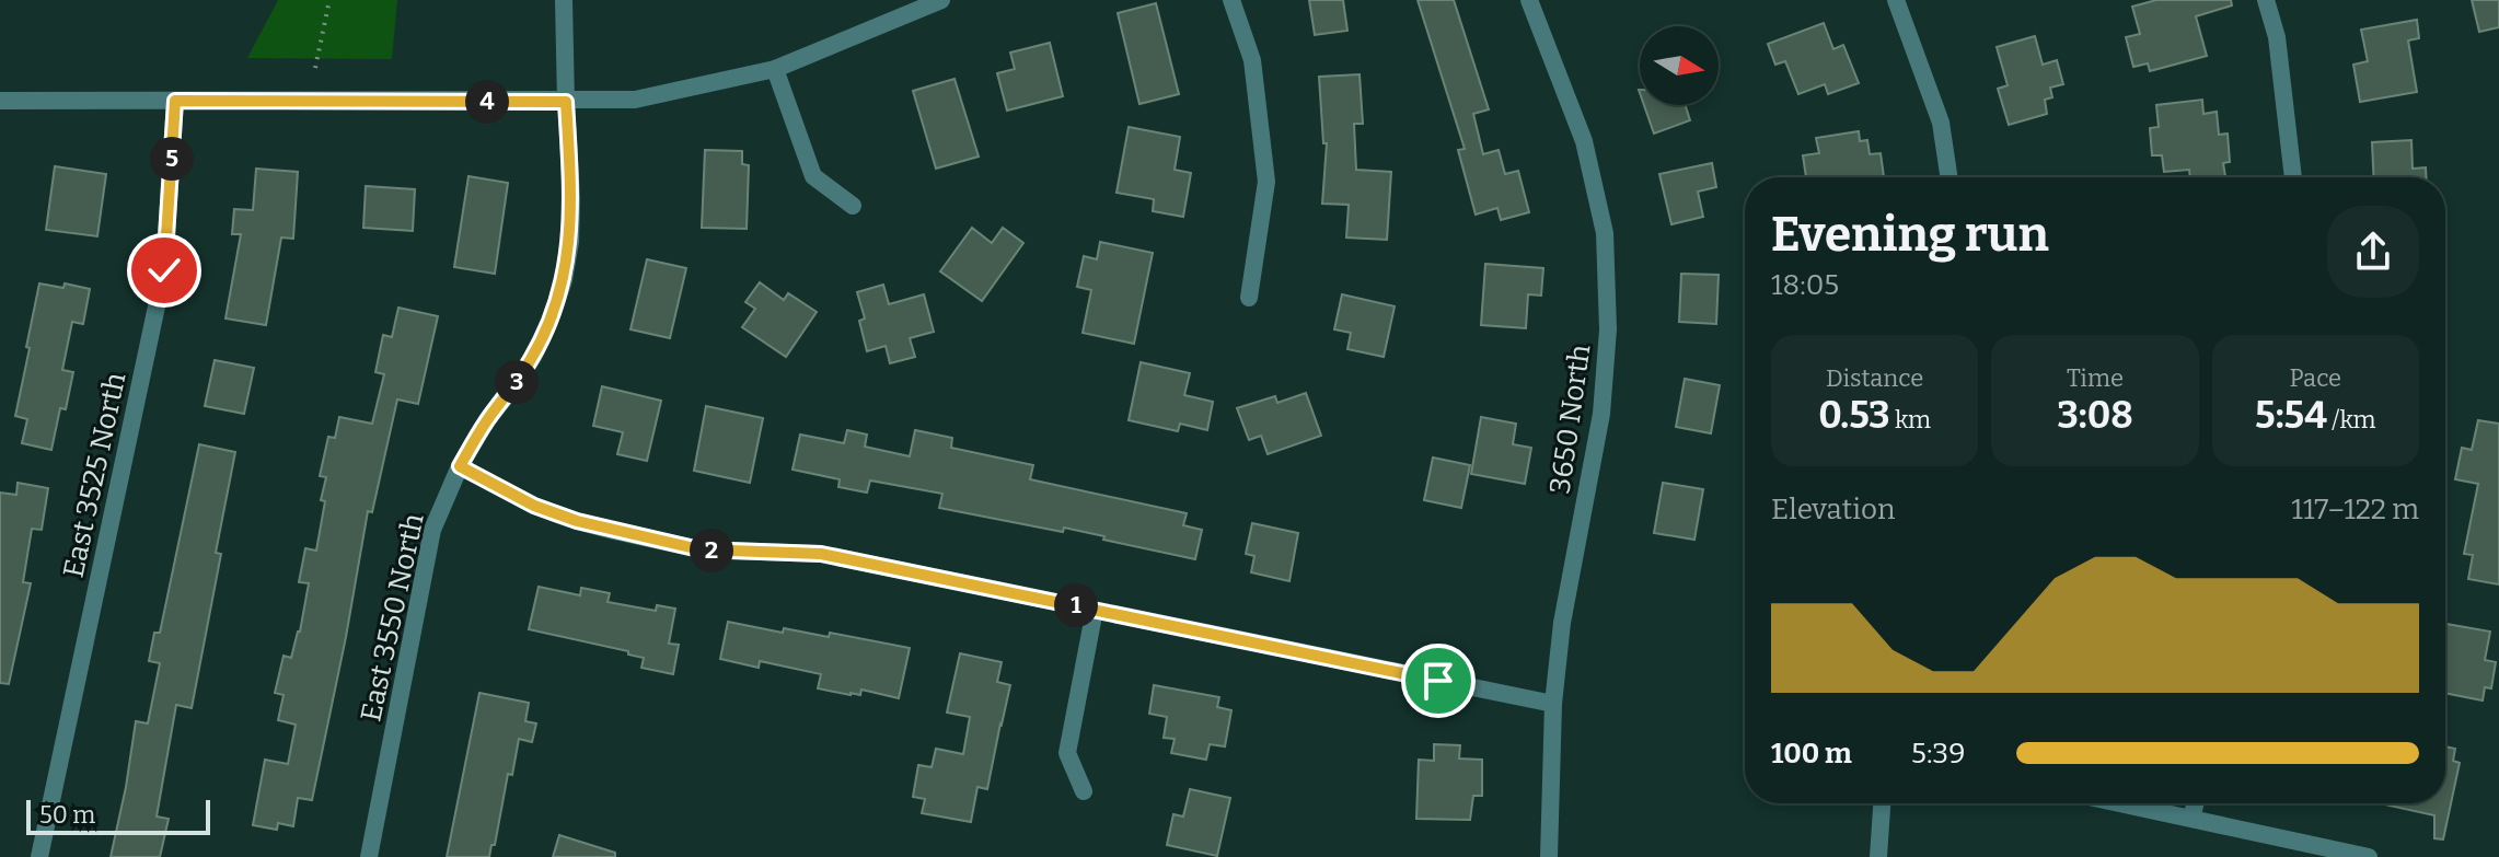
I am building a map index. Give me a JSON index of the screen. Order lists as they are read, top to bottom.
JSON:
{
  "streets": {
    "street": ["3650 North", "East 3525 North", "East 3550 North"]
  },
  "scale_bar": "50 m",
  "north": "right",
  "page": {
    "pins": [
      "4",
      "5",
      "3",
      "2",
      "1"
    ],
    "heading": ["Evening run", "18:05"],
    "stats": [
      ["Distance", "0.53 km"],
      ["Time", "3:08"],
      ["Pace", "5:54 /km"]
    ],
    "chart": ["Elevation", "117–122 m"],
    "list": [
      {
        "name": "100 m",
        "note": "5:39"
      }
    ],
    "scale": "50 m"
  }
}
